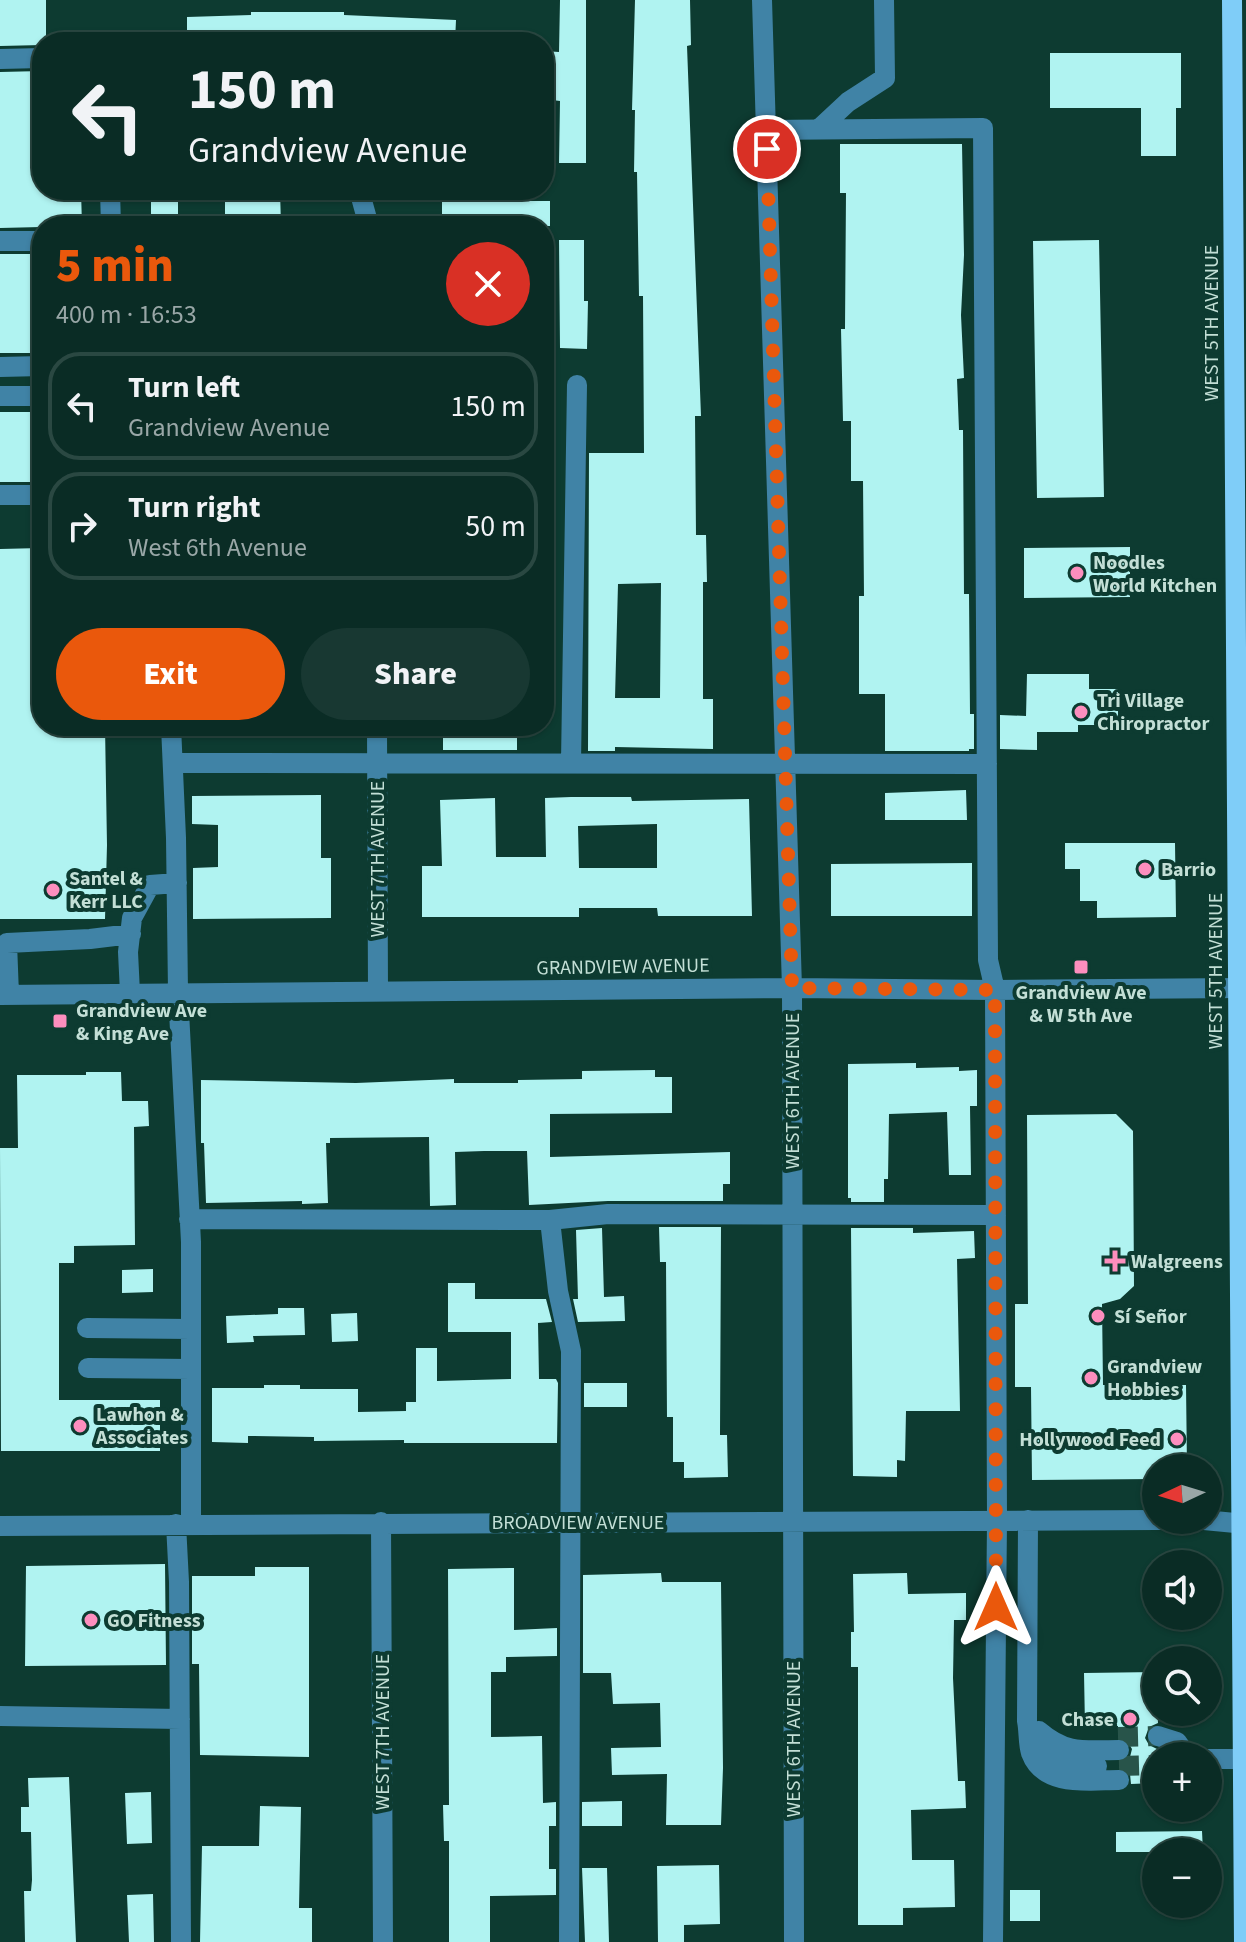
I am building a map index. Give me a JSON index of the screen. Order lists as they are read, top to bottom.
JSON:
{
  "streets": {
    "main road": ["WEST 5TH AVENUE"],
    "street": [
      "WEST 7TH AVENUE",
      "GRANDVIEW AVENUE",
      "WEST 6TH AVENUE",
      "BROADVIEW AVENUE"
    ]
  },
  "crossings": [
    ["WEST 5TH AVENUE", "GRANDVIEW AVENUE"],
    ["WEST 5TH AVENUE", "BROADVIEW AVENUE"],
    ["WEST 7TH AVENUE", "GRANDVIEW AVENUE"],
    ["WEST 7TH AVENUE", "BROADVIEW AVENUE"],
    ["GRANDVIEW AVENUE", "WEST 6TH AVENUE"],
    ["WEST 6TH AVENUE", "BROADVIEW AVENUE"]
  ],
  "places": {
    "other": [
      "Noodles World Kitchen",
      "Tri Village Chiropractor",
      "Barrio",
      "Santel & Kerr LLC",
      "Sí Señor",
      "Grandview Hobbies",
      "Lawhon & Associates",
      "Hollywood Feed",
      "GO Fitness",
      "Chase"
    ],
    "transit": ["Grandview Ave & W 5th Ave", "Grandview Ave & King Ave"],
    "health": ["Walgreens"]
  },
  "north": "left",
  "page": {
    "turn": ["150 m", "Grandview Avenue"],
    "heading": ["5 min", "400 m · 16:53"],
    "list": [
      {
        "name": "Turn left",
        "note": "Grandview Avenue",
        "value": "150 m"
      },
      {
        "name": "Turn right",
        "note": "West 6th Avenue",
        "value": "50 m"
      }
    ],
    "buttons": ["Exit", "Share"],
    "map_buttons": ["+", "−"]
  }
}
